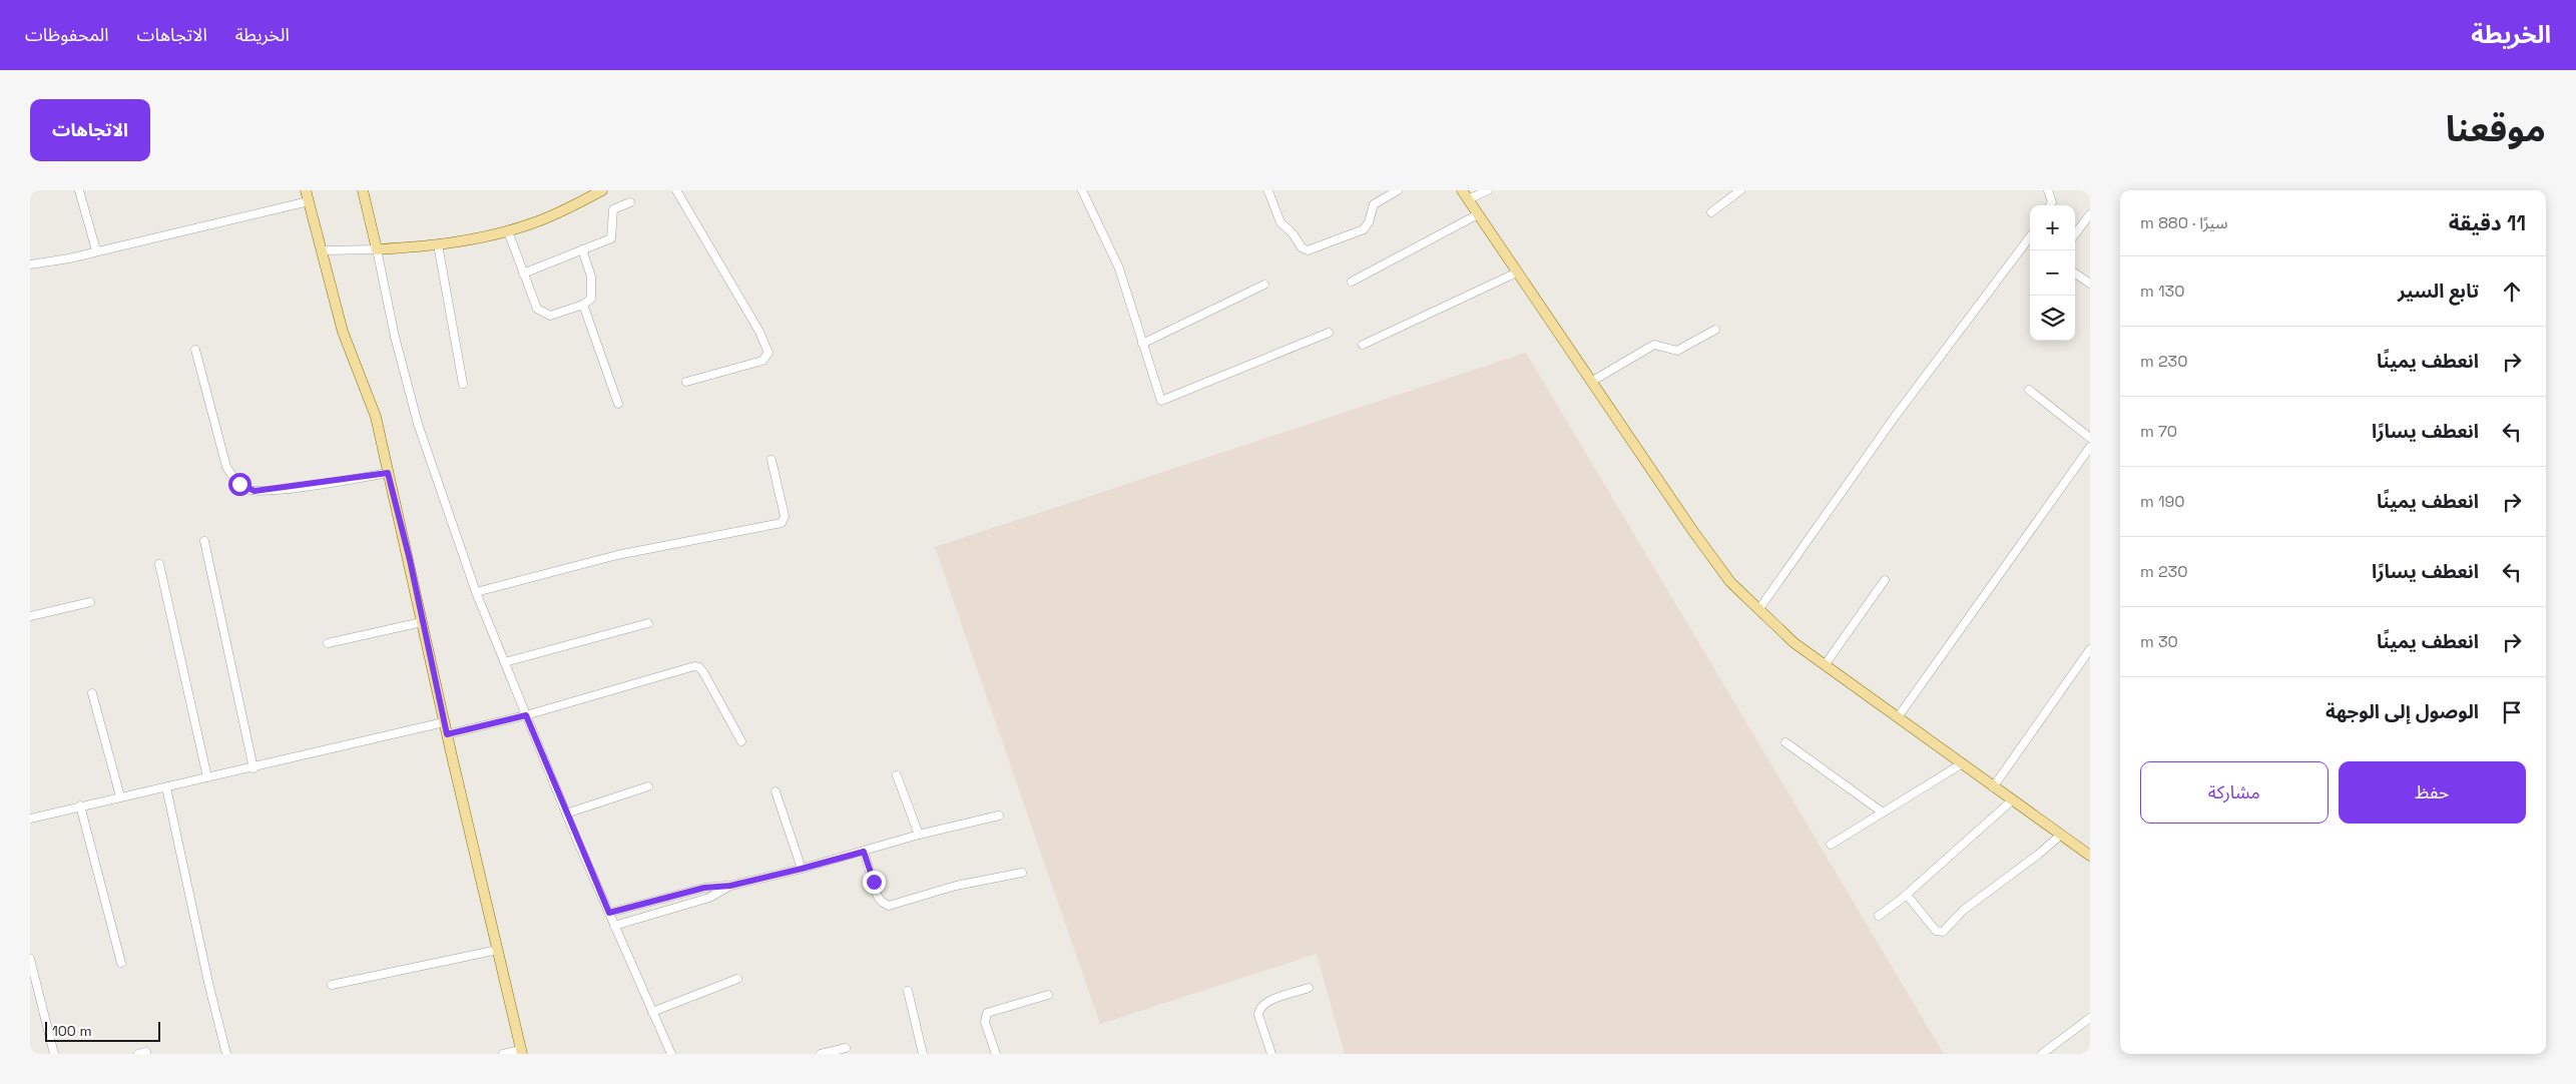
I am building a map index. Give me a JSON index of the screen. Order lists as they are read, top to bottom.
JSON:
{
  "scale_bar": "100 m",
  "page": {
    "header": "الخريطة",
    "nav": ["الخريطة", "الاتجاهات", "المحفوظات"],
    "title": "موقعنا",
    "buttons": [
      "الاتجاهات",
      ["حفظ", "مشاركة"]
    ],
    "heading": ["11 دقيقة", "سيرًا · 880 m"],
    "map_buttons": ["+", "−"],
    "list": [
      ["تابع السير", "130 m"],
      ["انعطف يمينًا", "230 m"],
      ["انعطف يسارًا", "70 m"],
      ["انعطف يمينًا", "190 m"],
      ["انعطف يسارًا", "230 m"],
      ["انعطف يمينًا", "30 m"],
      "الوصول إلى الوجهة"
    ],
    "scale": "100 m"
  }
}
